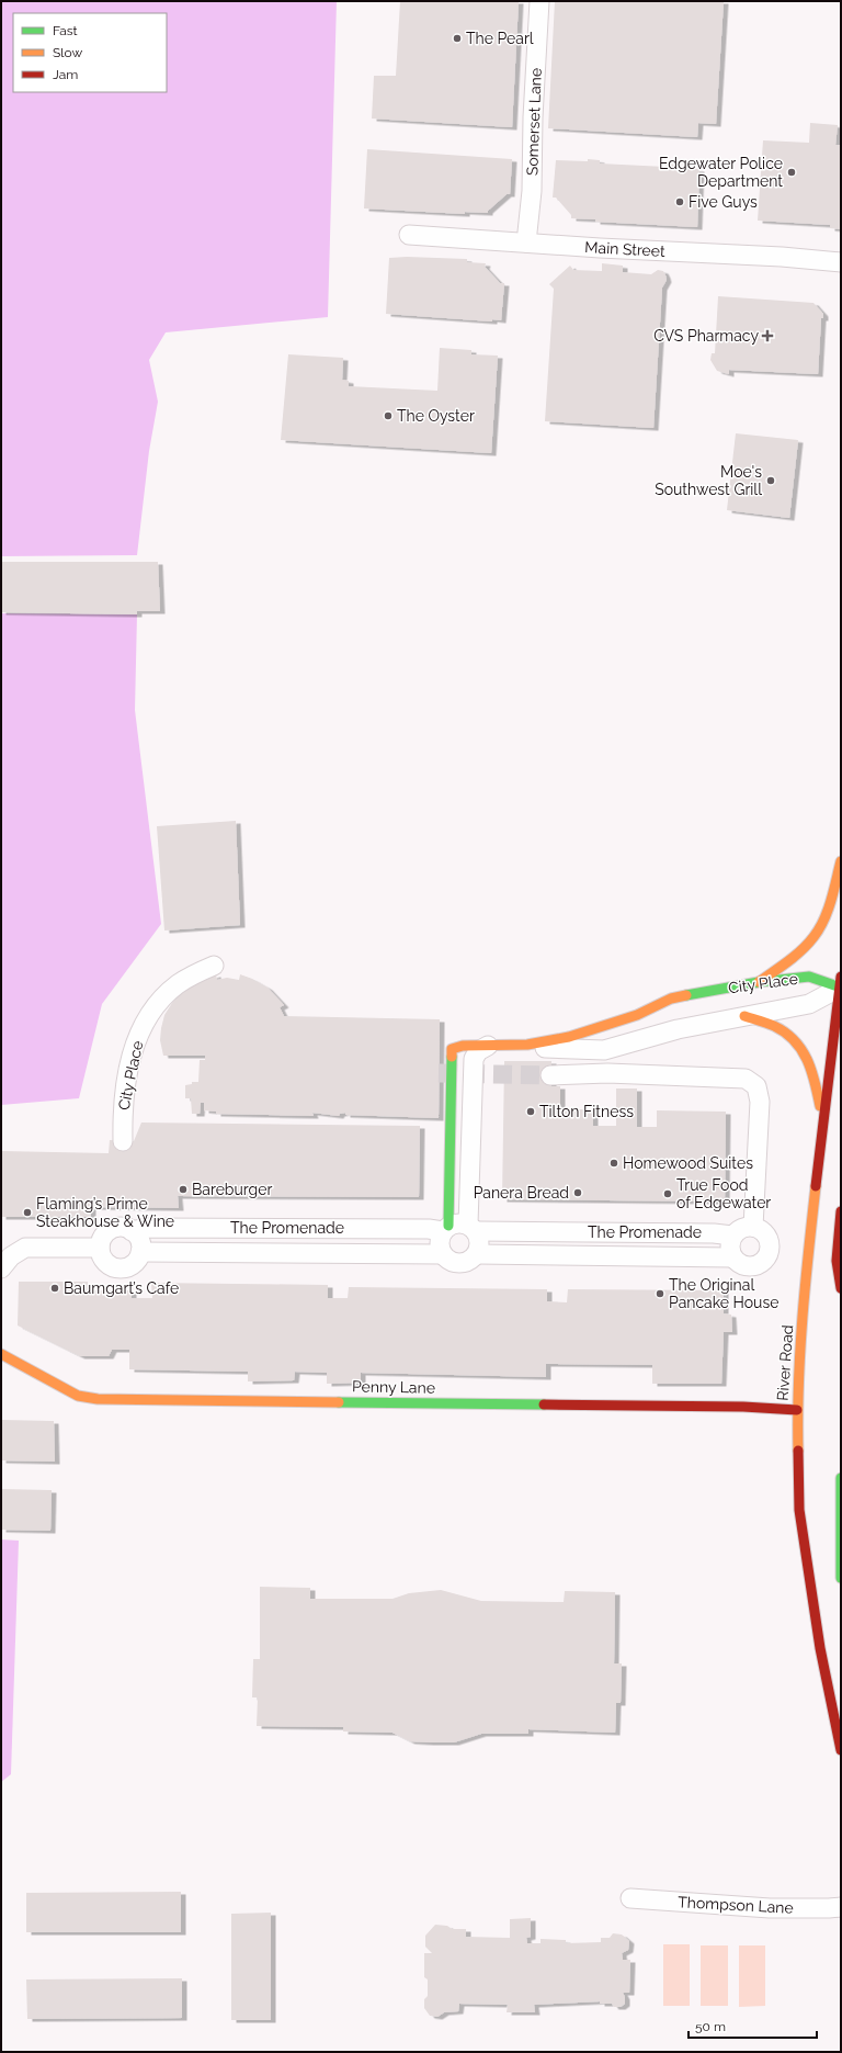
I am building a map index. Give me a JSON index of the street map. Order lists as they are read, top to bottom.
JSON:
{
  "streets": {
    "street": [
      "Somerset Lane",
      "Main Street",
      "City Place",
      "The Promenade",
      "River Road",
      "Penny Lane",
      "Thompson Lane"
    ]
  },
  "crossings": [
    ["Somerset Lane", "Main Street"],
    ["City Place", "The Promenade"],
    ["City Place", "River Road"],
    ["River Road", "Penny Lane"]
  ],
  "places": {
    "other": [
      "The Pearl",
      "Edgewater Police Department",
      "Five Guys",
      "The Oyster",
      "Moe's Southwest Grill",
      "Tilton Fitness",
      "Homewood Suites",
      "Bareburger",
      "Panera Bread",
      "True Food of Edgewater",
      "Flaming’s Prime Steakhouse & Wine",
      "Baumgart’s Cafe",
      "The Original Pancake House"
    ],
    "health": ["CVS Pharmacy"]
  },
  "legend": ["Fast", "Slow", "Jam"],
  "scale_bar": "50 m"
}
